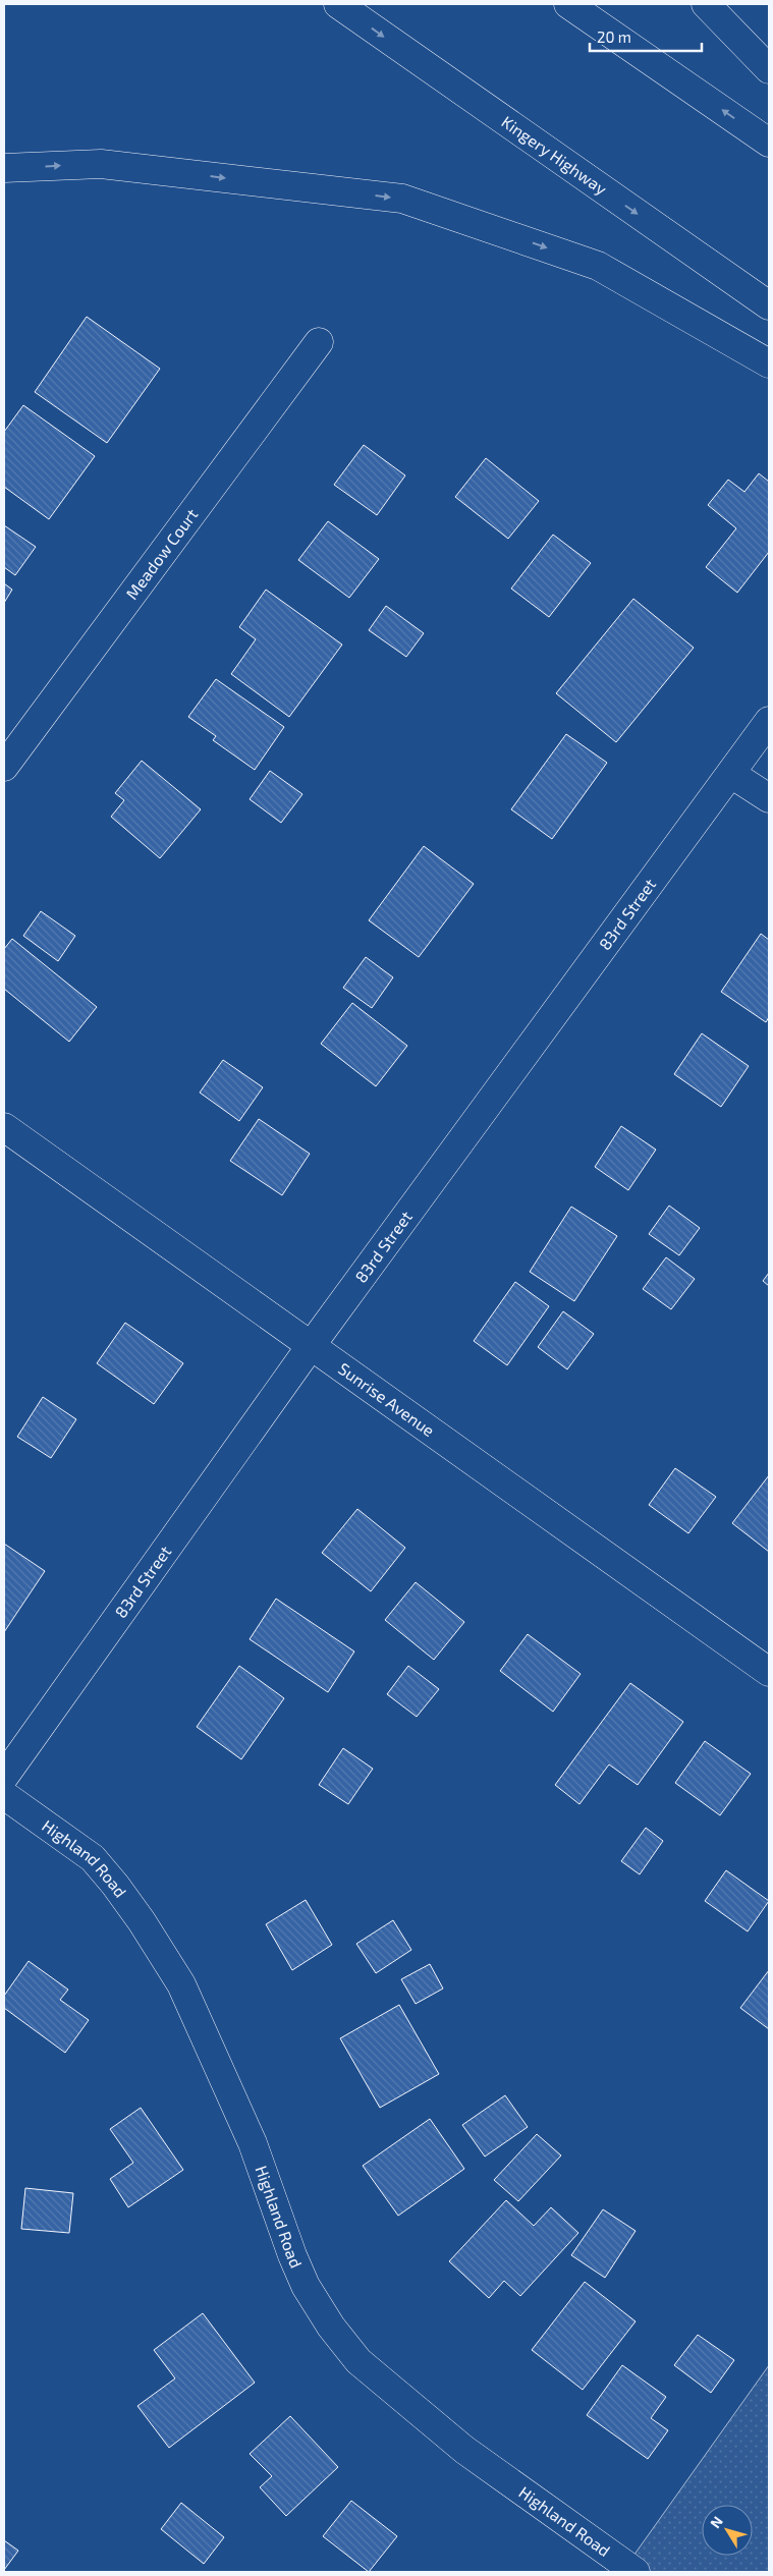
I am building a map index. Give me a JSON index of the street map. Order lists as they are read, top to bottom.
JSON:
{
  "streets": {
    "main road": [
      "Kingery Highway",
      "Meadow Court",
      "83rd Street",
      "Sunrise Avenue",
      "Highland Road"
    ]
  },
  "crossings": [
    ["83rd Street", "Sunrise Avenue"]
  ],
  "scale_bar": "20 m",
  "north": "top left"
}
